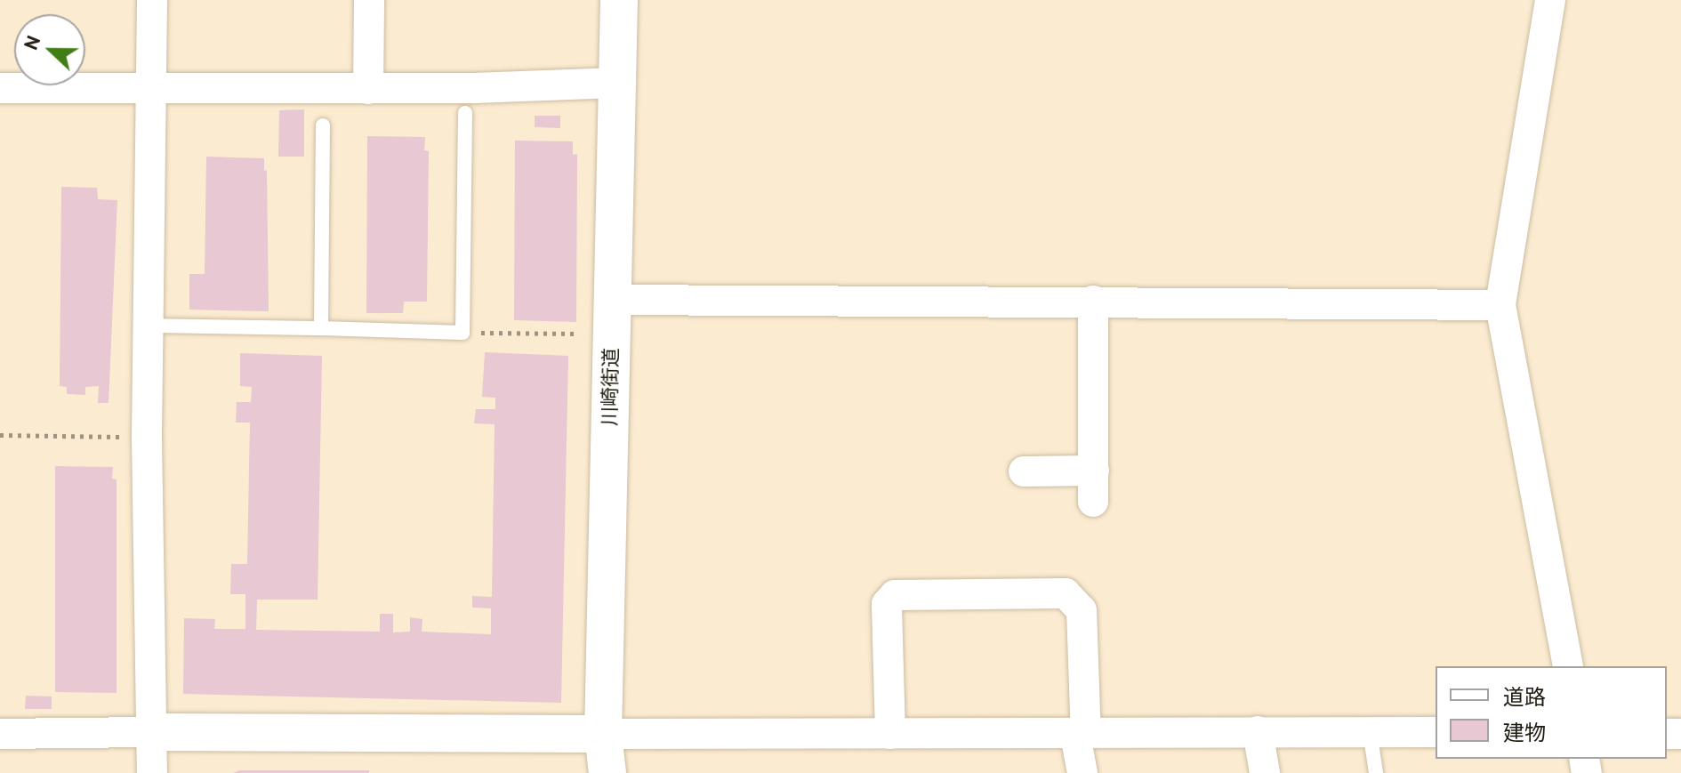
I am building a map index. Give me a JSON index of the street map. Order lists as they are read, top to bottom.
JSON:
{
  "streets": {
    "street": ["川崎街道"]
  },
  "legend": ["道路", "建物"],
  "north": "left"
}
